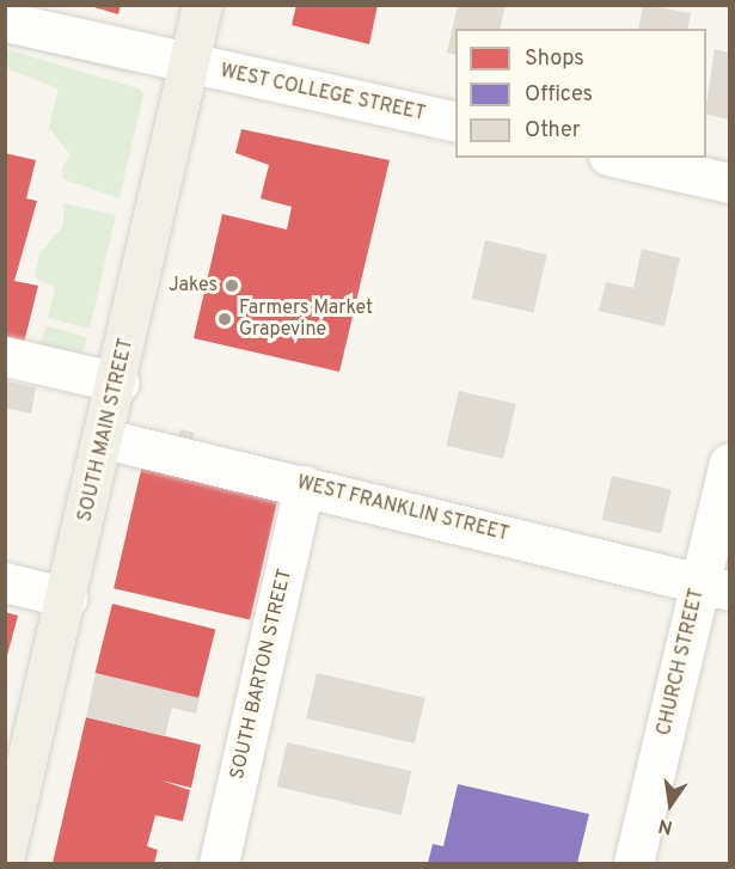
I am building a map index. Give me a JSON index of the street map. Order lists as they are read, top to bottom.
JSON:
{
  "streets": {
    "main road": ["SOUTH MAIN STREET"],
    "street": [
      "WEST COLLEGE STREET",
      "WEST FRANKLIN STREET",
      "CHURCH STREET",
      "SOUTH BARTON STREET"
    ]
  },
  "crossings": [
    ["WEST COLLEGE STREET", "SOUTH MAIN STREET"],
    ["SOUTH MAIN STREET", "WEST FRANKLIN STREET"],
    ["WEST FRANKLIN STREET", "CHURCH STREET"],
    ["WEST FRANKLIN STREET", "SOUTH BARTON STREET"]
  ],
  "places": ["Jakes", "Farmers Market Grapevine"],
  "legend": ["Shops", "Offices", "Other"],
  "north": "bottom"
}
